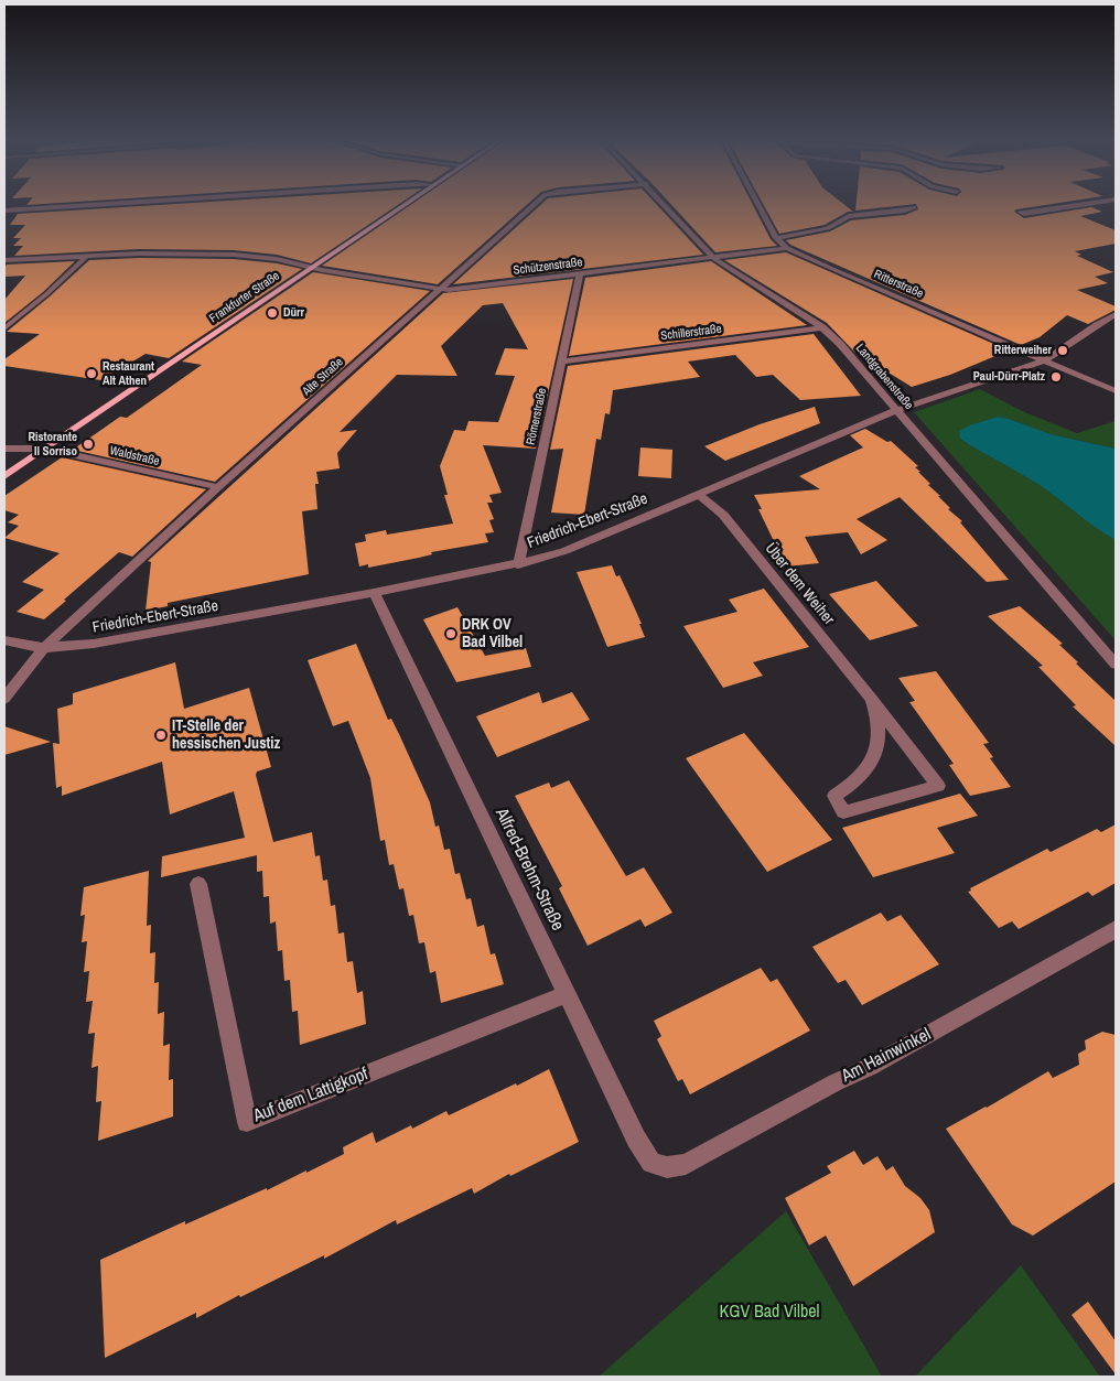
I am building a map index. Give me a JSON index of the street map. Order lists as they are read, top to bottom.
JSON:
{
  "streets": {
    "main road": ["Frankfurter Straße"],
    "street": [
      "Schützenstraße",
      "Ritterstraße",
      "Schillerstraße",
      "Alte Straße",
      "Landgrabenstraße",
      "Römerstraße",
      "Waldstraße",
      "Friedrich-Ebert-Straße",
      "Über dem Weiher",
      "Alfred-Brehm-Straße",
      "Am Hainwinkel",
      "Auf dem Lattigkopf"
    ]
  },
  "crossings": [
    ["Schützenstraße", "Ritterstraße"],
    ["Schützenstraße", "Frankfurter Straße"],
    ["Schützenstraße", "Alte Straße"],
    ["Schützenstraße", "Landgrabenstraße"],
    ["Schützenstraße", "Römerstraße"],
    ["Ritterstraße", "Friedrich-Ebert-Straße"],
    ["Frankfurter Straße", "Waldstraße"],
    ["Schillerstraße", "Landgrabenstraße"],
    ["Schillerstraße", "Römerstraße"],
    ["Alte Straße", "Waldstraße"],
    ["Alte Straße", "Friedrich-Ebert-Straße"],
    ["Landgrabenstraße", "Friedrich-Ebert-Straße"],
    ["Römerstraße", "Friedrich-Ebert-Straße"],
    ["Friedrich-Ebert-Straße", "Über dem Weiher"],
    ["Friedrich-Ebert-Straße", "Alfred-Brehm-Straße"],
    ["Alfred-Brehm-Straße", "Am Hainwinkel"],
    ["Alfred-Brehm-Straße", "Auf dem Lattigkopf"]
  ],
  "parks": ["KGV Bad Vilbel"],
  "places": [
    "Dürr",
    "Ritterweiher",
    "Restaurant Alt Athen",
    "Paul-Dürr-Platz",
    "Ristorante Il Sorriso",
    "DRK OV Bad Vilbel",
    "IT-Stelle der hessischen Justiz"
  ]
}
